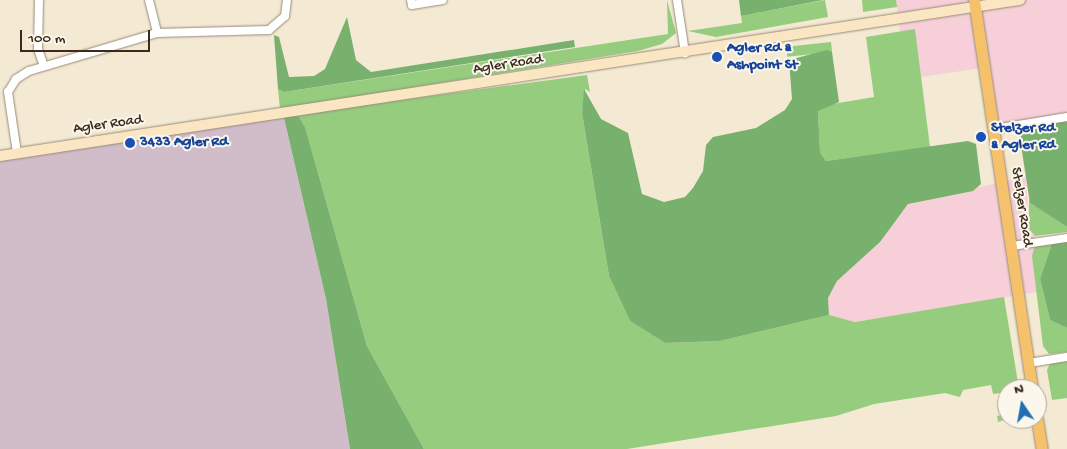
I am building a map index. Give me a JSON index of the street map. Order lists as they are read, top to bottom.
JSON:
{
  "streets": {
    "main road": ["Agler Road", "Stelzer Road"]
  },
  "crossings": [
    ["Agler Road", "Stelzer Road"]
  ],
  "places": ["Agler Rd & Ashpoint St", "Stelzer Rd & Agler Rd", "3433 Agler Rd"],
  "scale_bar": "100 m",
  "north": "top"
}
